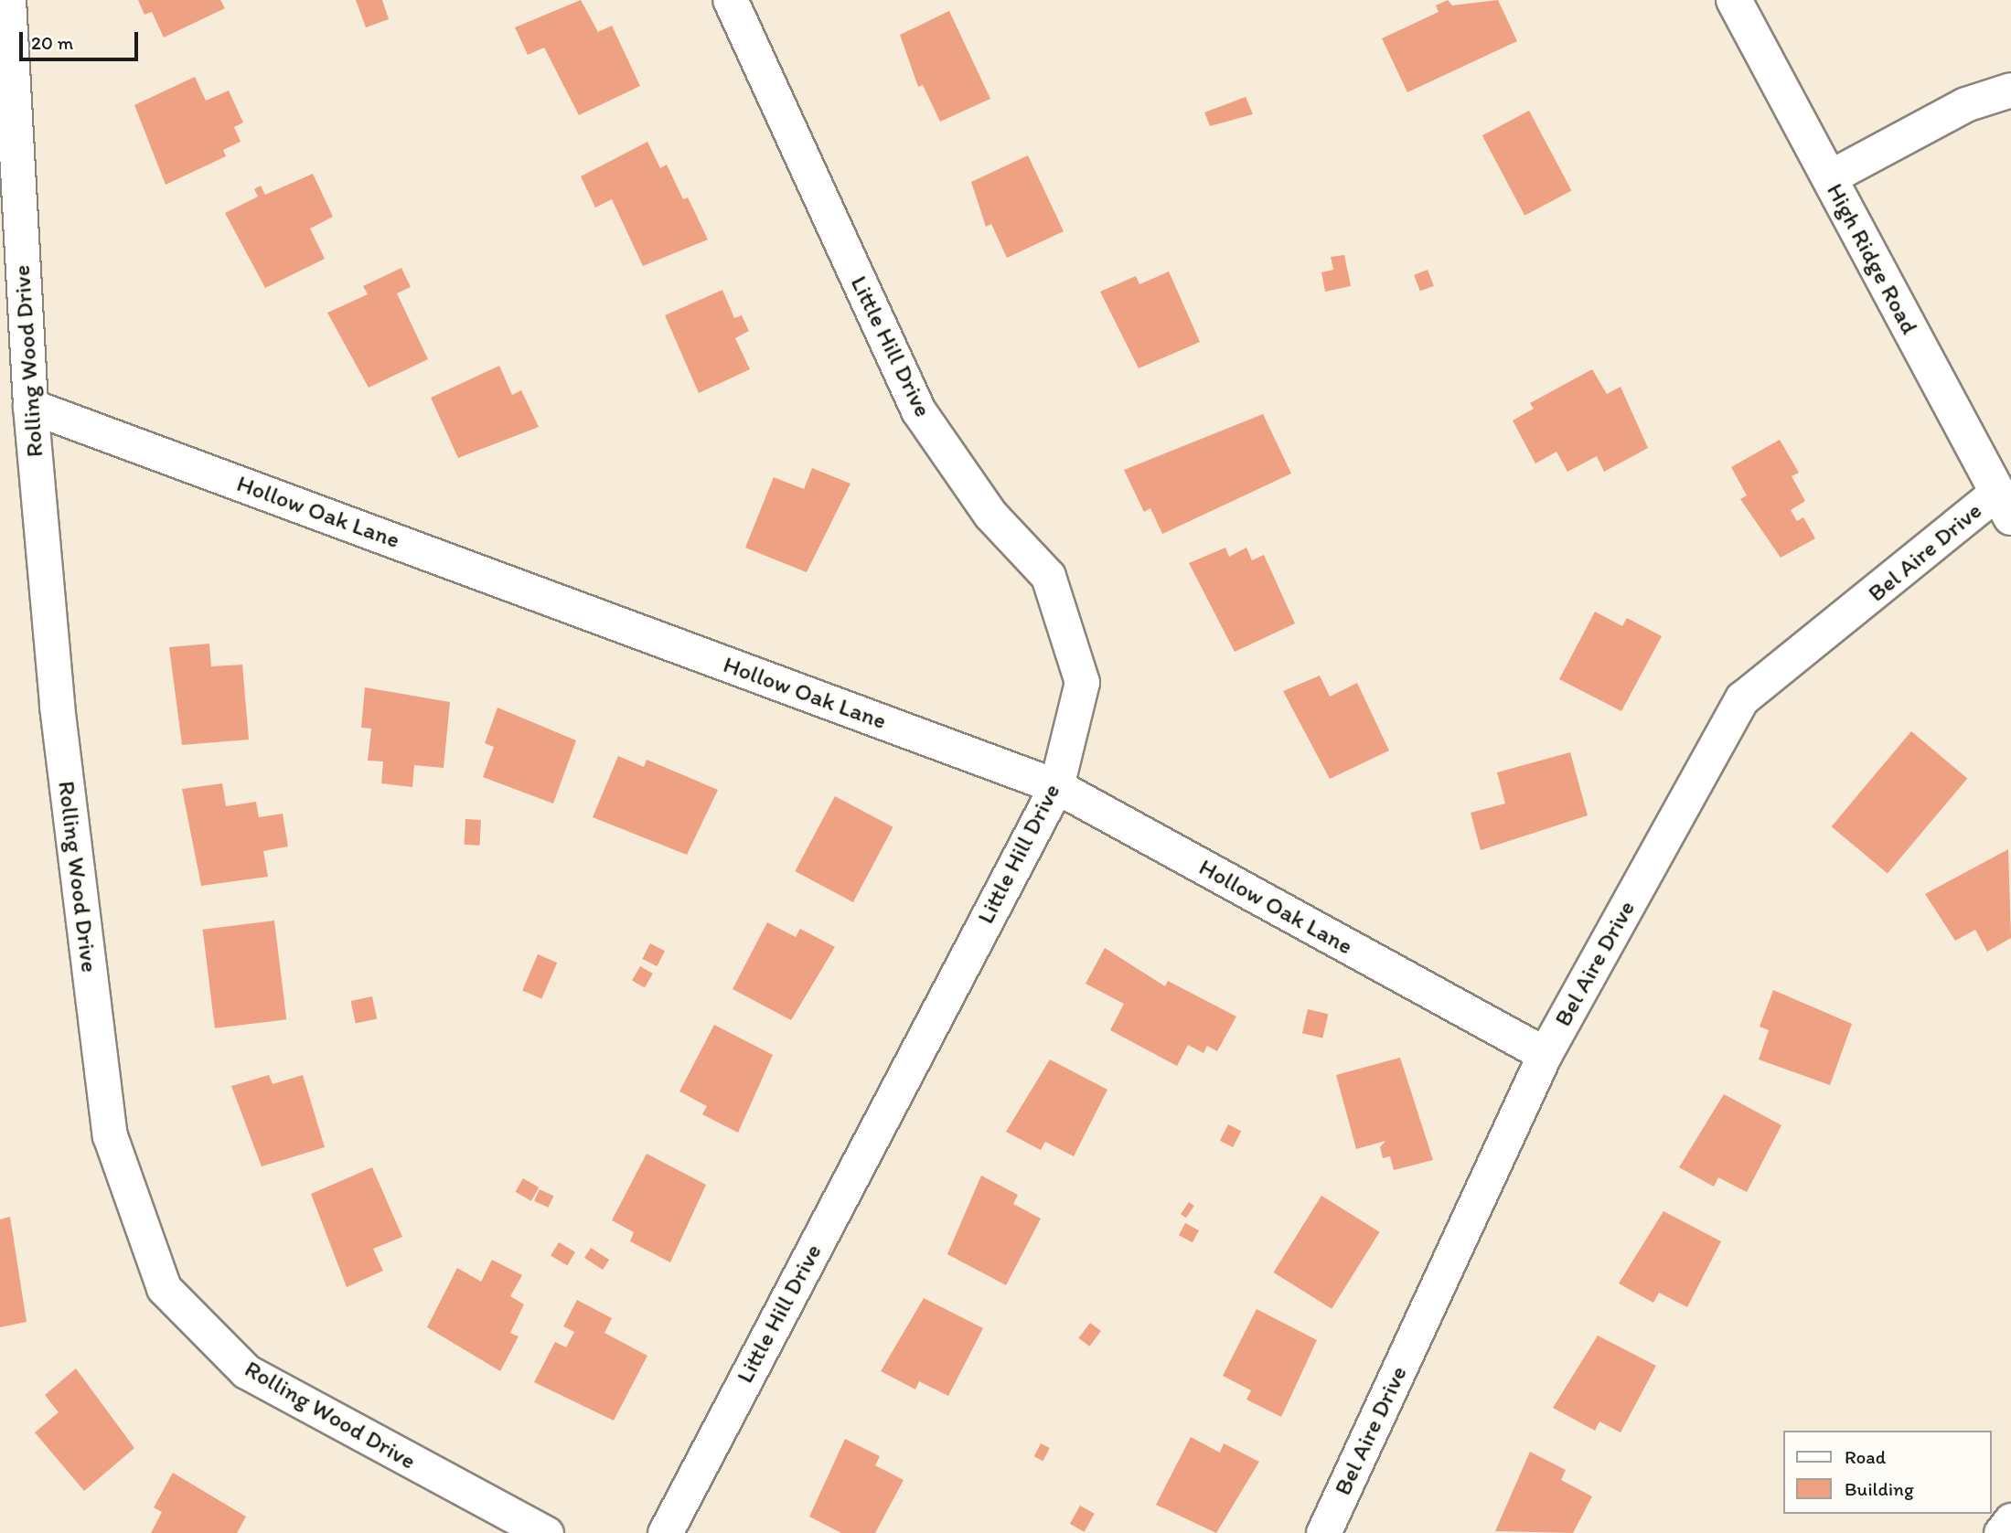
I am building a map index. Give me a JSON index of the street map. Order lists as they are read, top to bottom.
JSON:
{
  "streets": {
    "main road": ["High Ridge Road"],
    "street": [
      "Little Hill Drive",
      "Rolling Wood Drive",
      "Hollow Oak Lane",
      "Bel Aire Drive"
    ]
  },
  "crossings": [
    ["High Ridge Road", "Bel Aire Drive"],
    ["Little Hill Drive", "Hollow Oak Lane"],
    ["Rolling Wood Drive", "Hollow Oak Lane"],
    ["Hollow Oak Lane", "Bel Aire Drive"]
  ],
  "legend": ["Road", "Building"],
  "scale_bar": "20 m"
}
